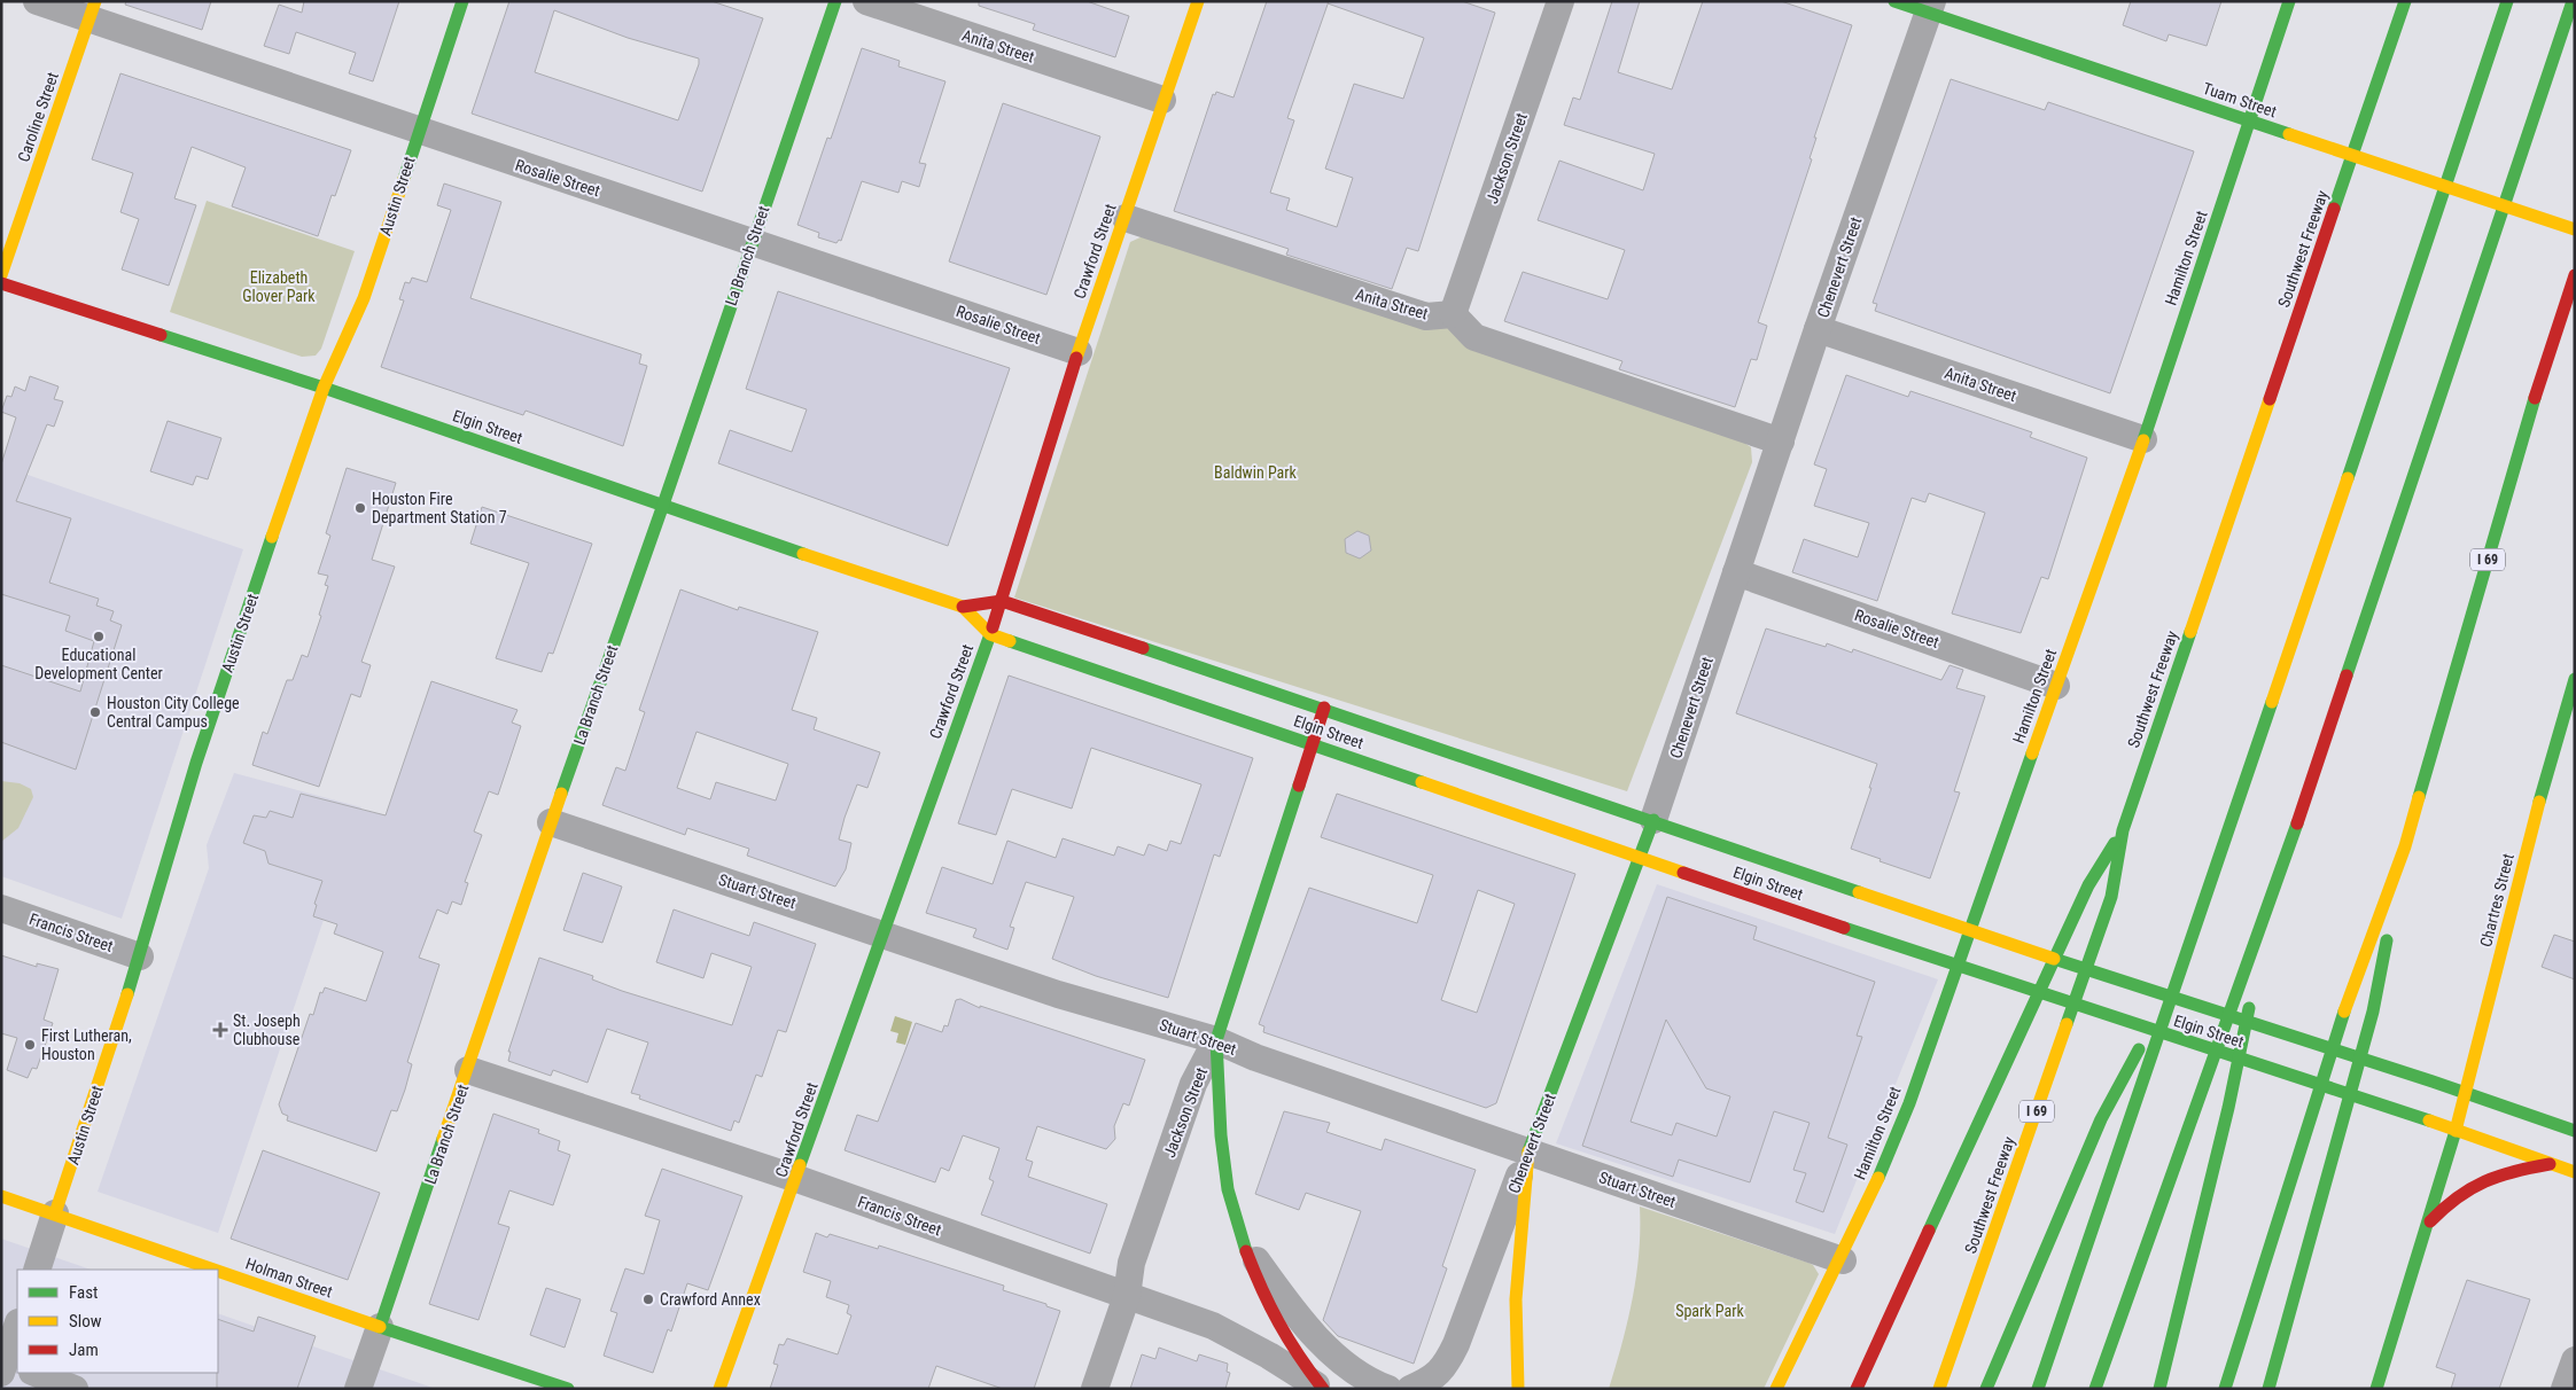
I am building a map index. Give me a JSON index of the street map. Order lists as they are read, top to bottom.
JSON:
{
  "streets": {
    "main road": [
      "Tuam Street",
      "Caroline Street",
      "Jackson Street",
      "Austin Street",
      "Southwest Freeway",
      "Crawford Street",
      "La Branch Street",
      "Hamilton Street",
      "Chenevert Street",
      "Elgin Street",
      "I 69",
      "Chartres Street",
      "Holman Street"
    ],
    "street": [
      "Anita Street",
      "Rosalie Street",
      "Stuart Street",
      "Francis Street"
    ]
  },
  "crossings": [
    ["Anita Street", "Jackson Street"],
    ["Anita Street", "Crawford Street"],
    ["Anita Street", "Hamilton Street"],
    ["Anita Street", "Chenevert Street"],
    ["Tuam Street", "Hamilton Street"],
    ["Tuam Street", "Chenevert Street"],
    ["Caroline Street", "Rosalie Street"],
    ["Jackson Street", "Elgin Street"],
    ["Jackson Street", "Stuart Street"],
    ["Jackson Street", "Francis Street"],
    ["Rosalie Street", "Austin Street"],
    ["Rosalie Street", "Crawford Street"],
    ["Rosalie Street", "La Branch Street"],
    ["Rosalie Street", "Hamilton Street"],
    ["Rosalie Street", "Chenevert Street"],
    ["Austin Street", "Elgin Street"],
    ["Austin Street", "Francis Street"],
    ["Austin Street", "Holman Street"],
    ["Crawford Street", "Elgin Street"],
    ["Crawford Street", "Stuart Street"],
    ["Crawford Street", "Francis Street"],
    ["La Branch Street", "Elgin Street"],
    ["La Branch Street", "Stuart Street"],
    ["La Branch Street", "Francis Street"],
    ["La Branch Street", "Holman Street"],
    ["Hamilton Street", "Elgin Street"],
    ["Hamilton Street", "Stuart Street"],
    ["Chenevert Street", "Elgin Street"],
    ["Chenevert Street", "Stuart Street"],
    ["Elgin Street", "Chartres Street"]
  ],
  "parks": ["Elizabeth Glover Park", "Baldwin Park", "Spark Park"],
  "places": {
    "other": [
      "Houston Fire Department Station 7",
      "Educational Development Center",
      "Houston City College Central Campus",
      "First Lutheran, Houston",
      "Crawford Annex"
    ],
    "health": ["St. Joseph Clubhouse"]
  },
  "legend": ["Fast", "Slow", "Jam"]
}
